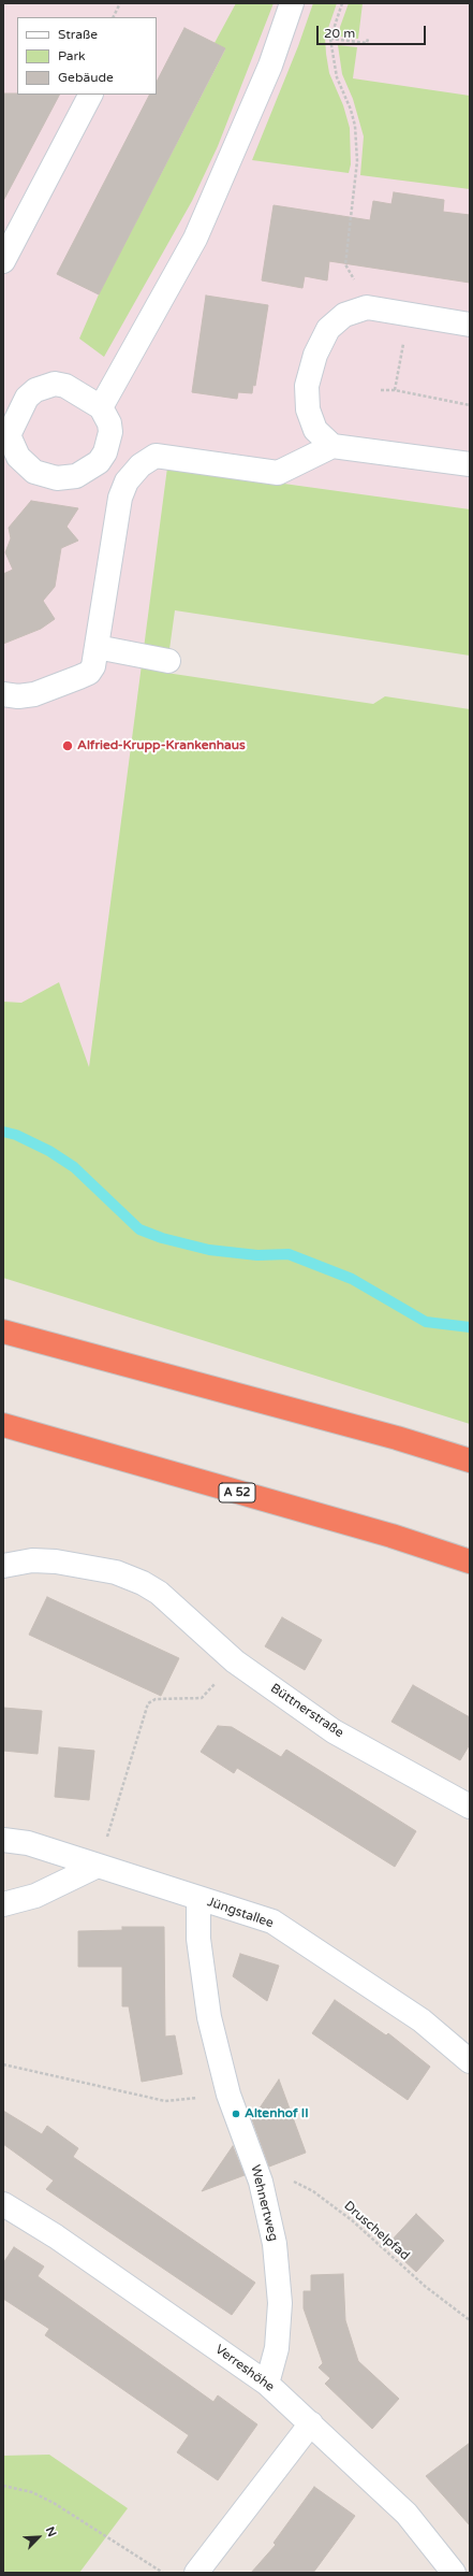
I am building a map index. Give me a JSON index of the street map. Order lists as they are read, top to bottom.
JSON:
{
  "streets": {
    "highway": ["A 52"],
    "street": [
      "Büttnerstraße",
      "Jüngstallee",
      "Wehnertweg",
      "Verreshöhe"
    ],
    "path": ["Druschelpfad"]
  },
  "crossings": [
    ["Jüngstallee", "Wehnertweg"],
    ["Wehnertweg", "Druschelpfad"],
    ["Wehnertweg", "Verreshöhe"]
  ],
  "places": ["Alfried-Krupp-Krankenhaus", "Altenhof II"],
  "legend": ["Straße", "Park", "Gebäude"],
  "scale_bar": "20 m",
  "north": "top right"
}
